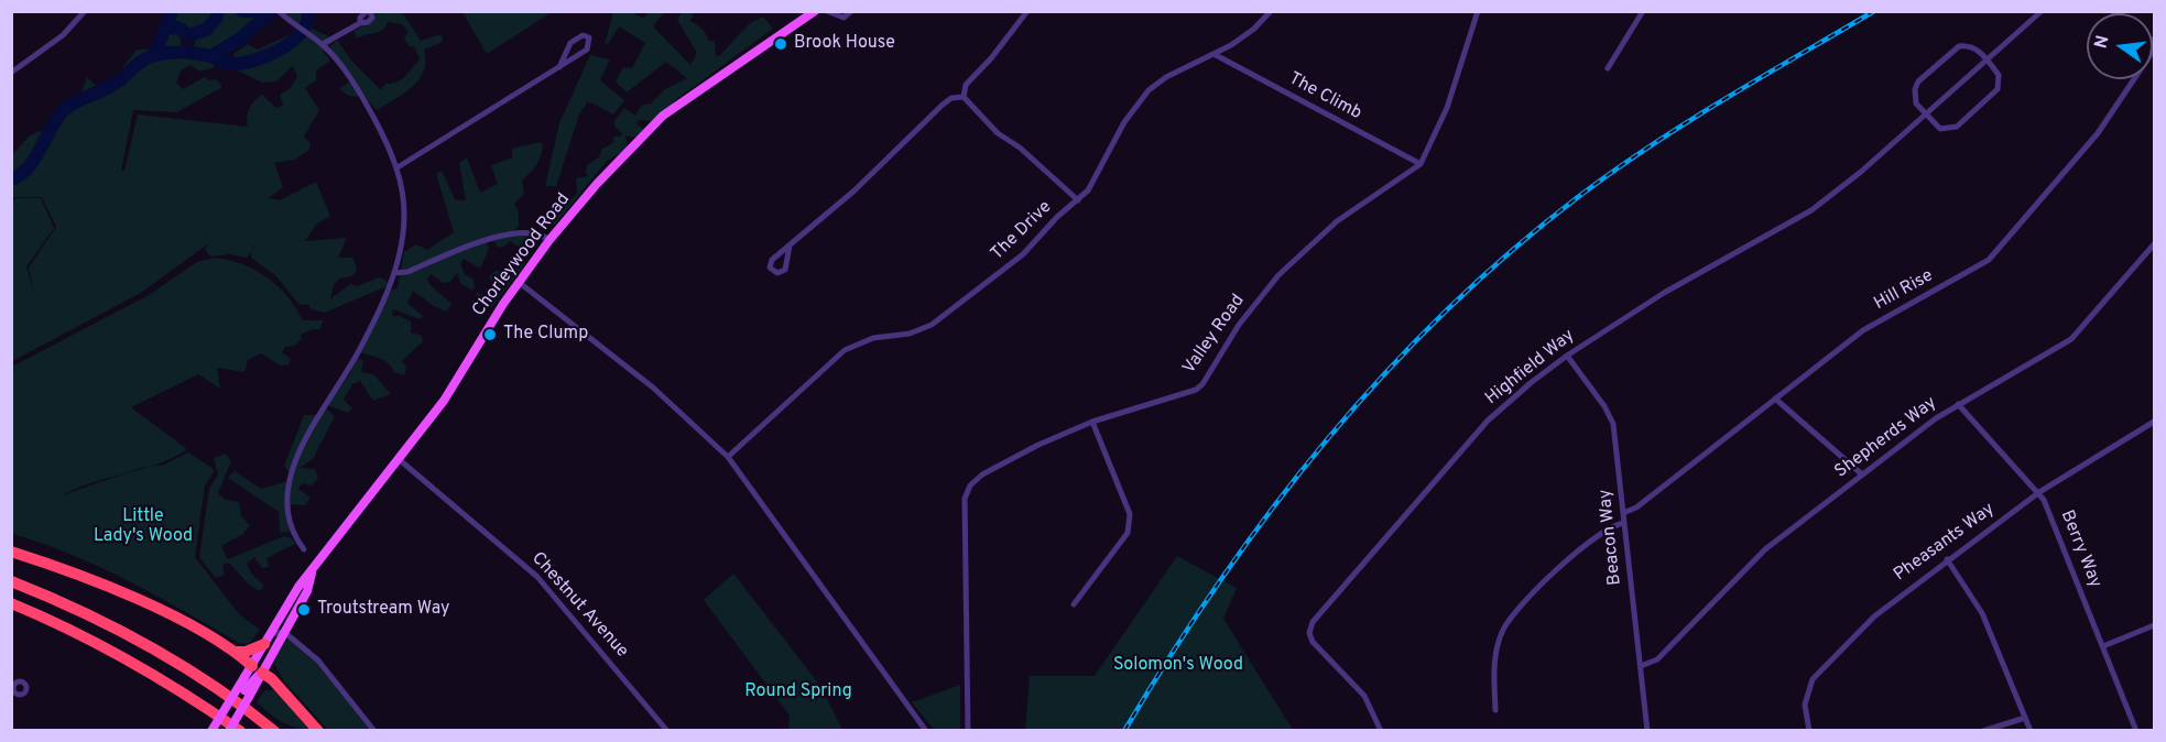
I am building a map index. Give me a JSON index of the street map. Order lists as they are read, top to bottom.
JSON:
{
  "streets": {
    "main road": ["Chorleywood Road"],
    "street": [
      "The Climb",
      "The Drive",
      "Hill Rise",
      "Valley Road",
      "Highfield Way",
      "Shepherds Way",
      "Beacon Way",
      "Pheasants Way",
      "Berry Way",
      "Chestnut Avenue"
    ]
  },
  "crossings": [
    ["The Climb", "The Drive"],
    ["The Climb", "Valley Road"],
    ["Chorleywood Road", "Chestnut Avenue"],
    ["Hill Rise", "Beacon Way"],
    ["Highfield Way", "Beacon Way"],
    ["Shepherds Way", "Beacon Way"],
    ["Shepherds Way", "Berry Way"],
    ["Pheasants Way", "Berry Way"]
  ],
  "parks": ["Little Lady's Wood", "Solomon's Wood", "Round Spring"],
  "places": ["Brook House", "The Clump", "Troutstream Way"],
  "north": "left"
}
